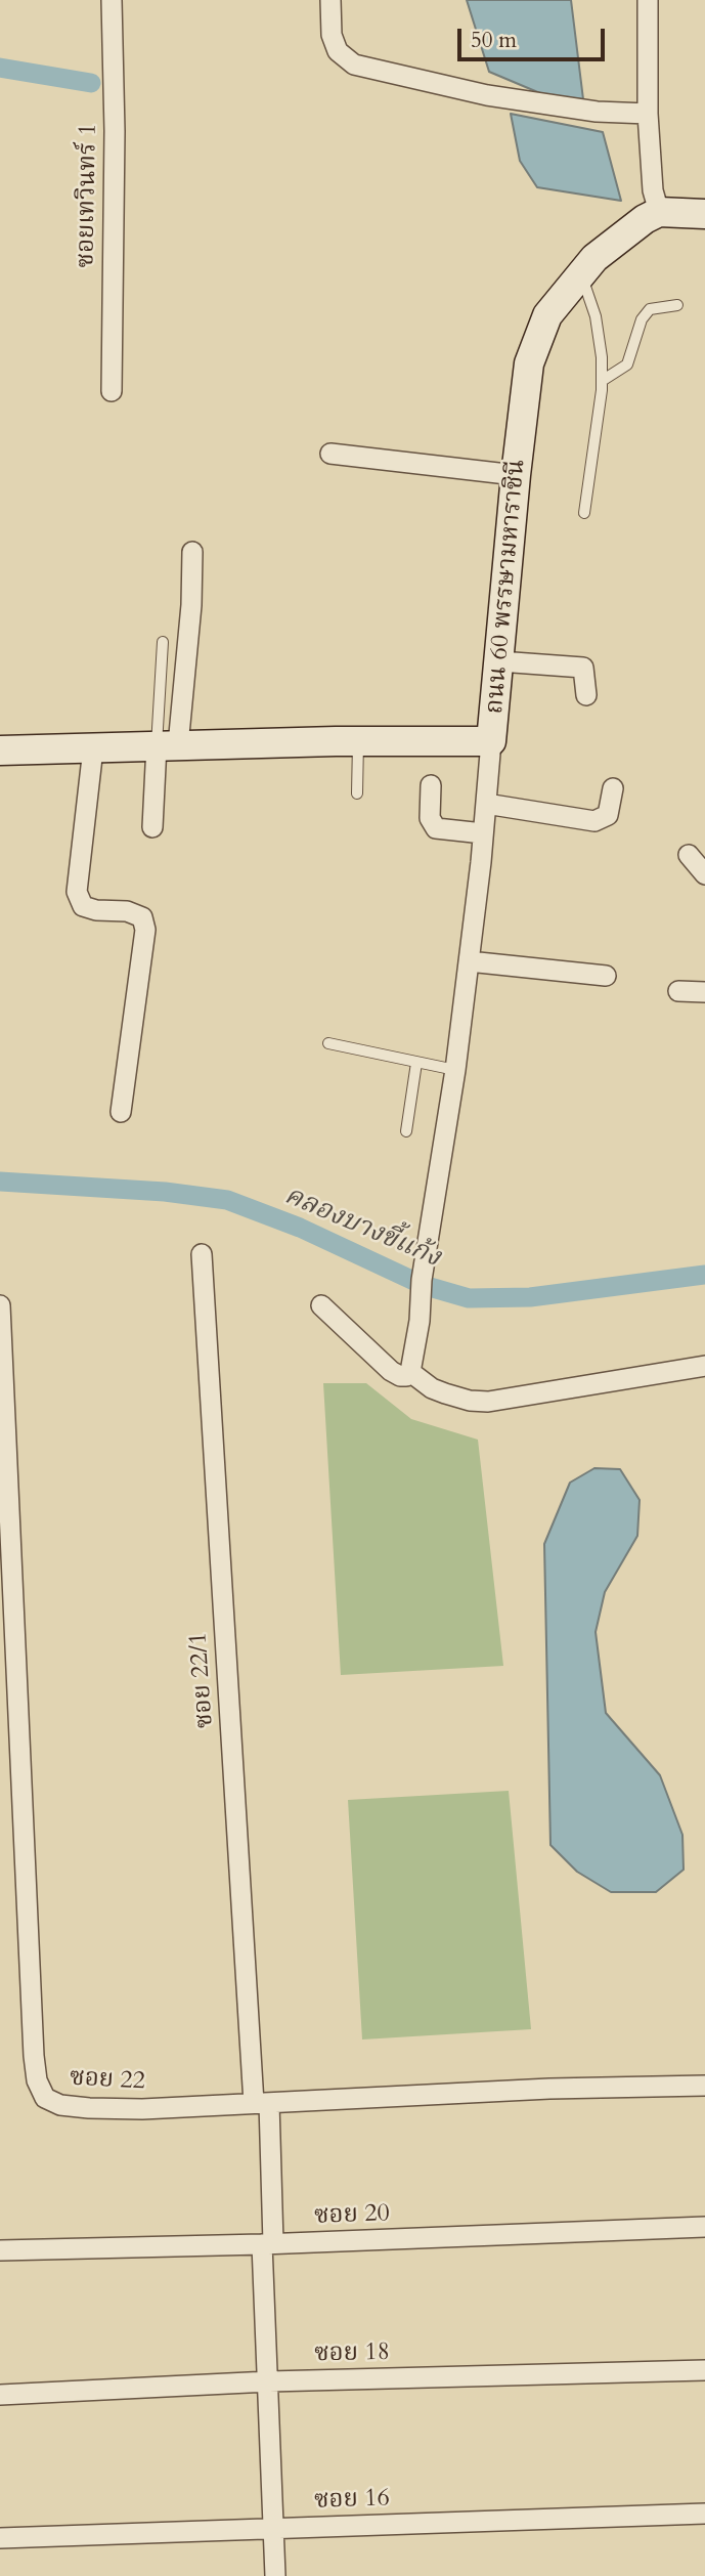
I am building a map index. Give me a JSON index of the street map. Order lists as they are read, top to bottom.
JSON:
{
  "streets": {
    "street": [
      "ซอยเทวินทร์ 1",
      "ถนน 60 พรรษามหาราชินี",
      "ซอย 22/1",
      "ซอย 22",
      "ซอย 20",
      "ซอย 18",
      "ซอย 16"
    ]
  },
  "crossings": [
    ["ซอย 22/1", "ซอย 22"],
    ["ซอย 22/1", "ซอย 20"],
    ["ซอย 22/1", "ซอย 18"],
    ["ซอย 22/1", "ซอย 16"]
  ],
  "water": ["คลองบางขี้แก้ง"],
  "scale_bar": "50 m"
}
